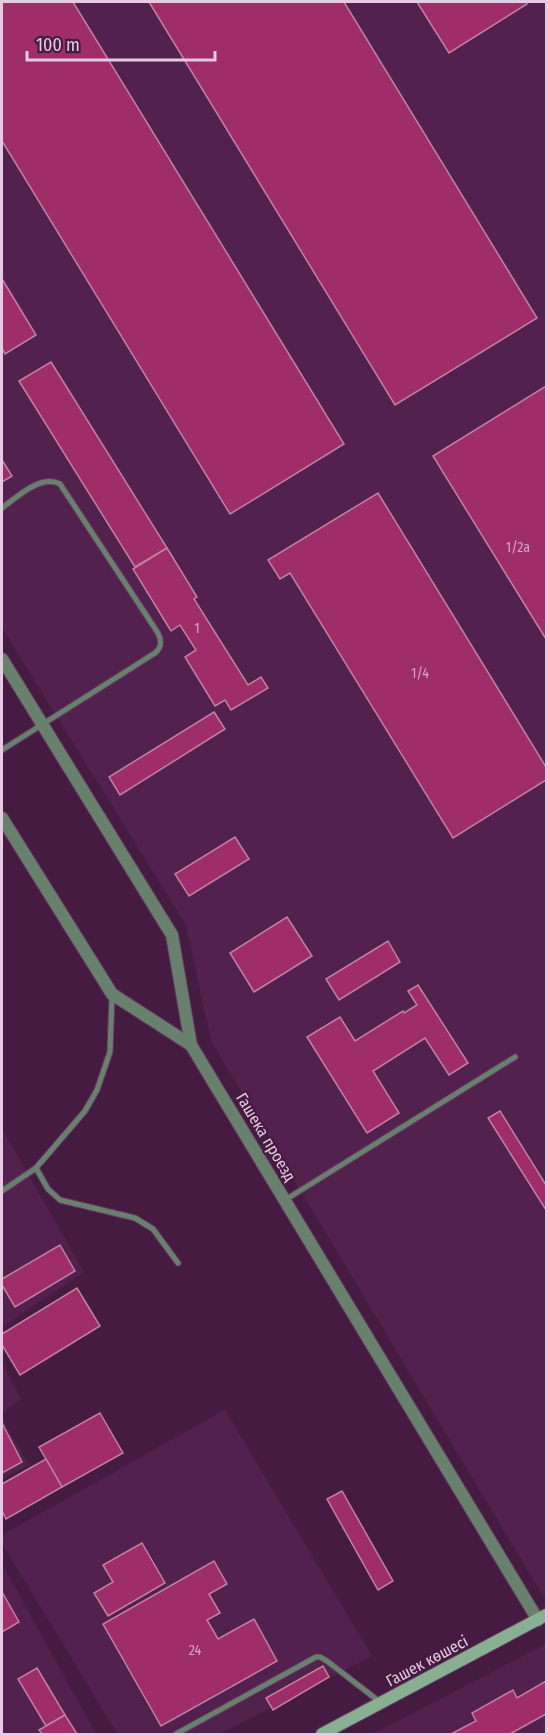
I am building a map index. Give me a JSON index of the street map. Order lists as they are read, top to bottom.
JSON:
{
  "streets": {
    "main road": ["Гашек көшесі"],
    "street": ["Гашека проезд"]
  },
  "crossings": [
    ["Гашека проезд", "Гашек көшесі"]
  ],
  "house_numbers": [
    "1/2а",
    "1",
    "1/4",
    "24"
  ],
  "scale_bar": "100 m"
}
